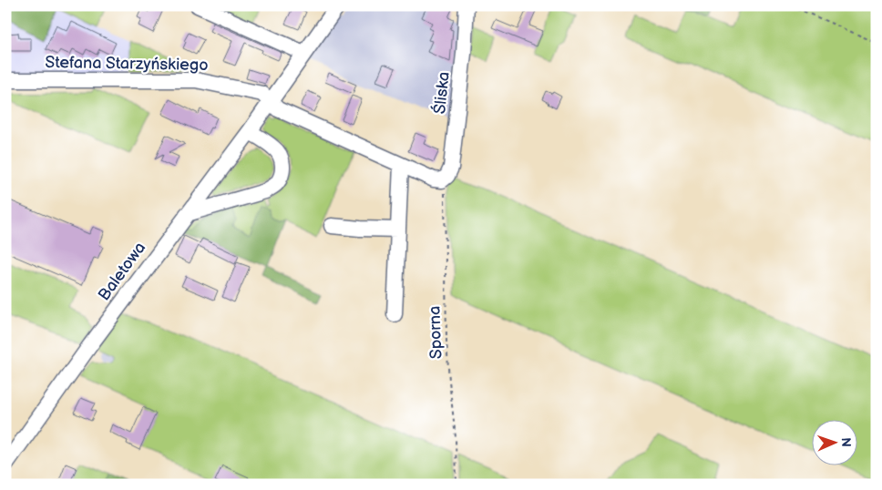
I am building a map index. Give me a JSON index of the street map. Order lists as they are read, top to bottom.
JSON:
{
  "streets": {
    "street": ["Stefana Starzyńskiego", "Śliska", "Baletowa"],
    "path": ["Sporna"]
  },
  "crossings": [
    ["Stefana Starzyńskiego", "Śliska"],
    ["Stefana Starzyńskiego", "Baletowa"],
    ["Stefana Starzyńskiego", "Sporna"],
    ["Śliska", "Sporna"]
  ],
  "north": "right"
}
